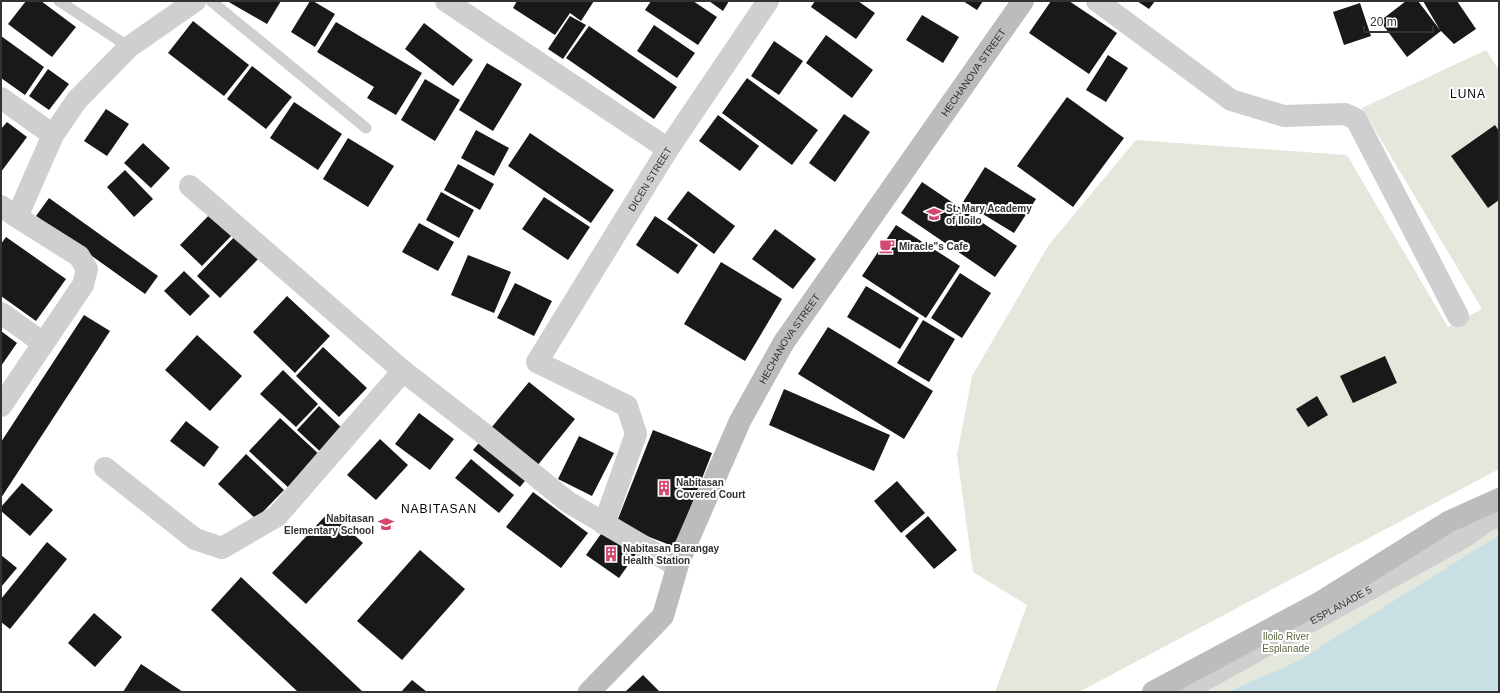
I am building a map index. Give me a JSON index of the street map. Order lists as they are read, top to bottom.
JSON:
{
  "streets": {
    "main road": ["HECHANOVA STREET"],
    "street": ["DICEN STREET", "ESPLANADE 5"]
  },
  "districts": ["LUNA", "NABITASAN"],
  "parks": ["Iloilo River Esplanade"],
  "places": {
    "school or university": ["St. Mary Academy of Iloilo", "Nabitasan Elementary School"],
    "cafe": ["Miracle\"s Cafe"],
    "building": ["Nabitasan Covered Court", "Nabitasan Barangay Health Station"]
  },
  "scale_bar": "20 m"
}
